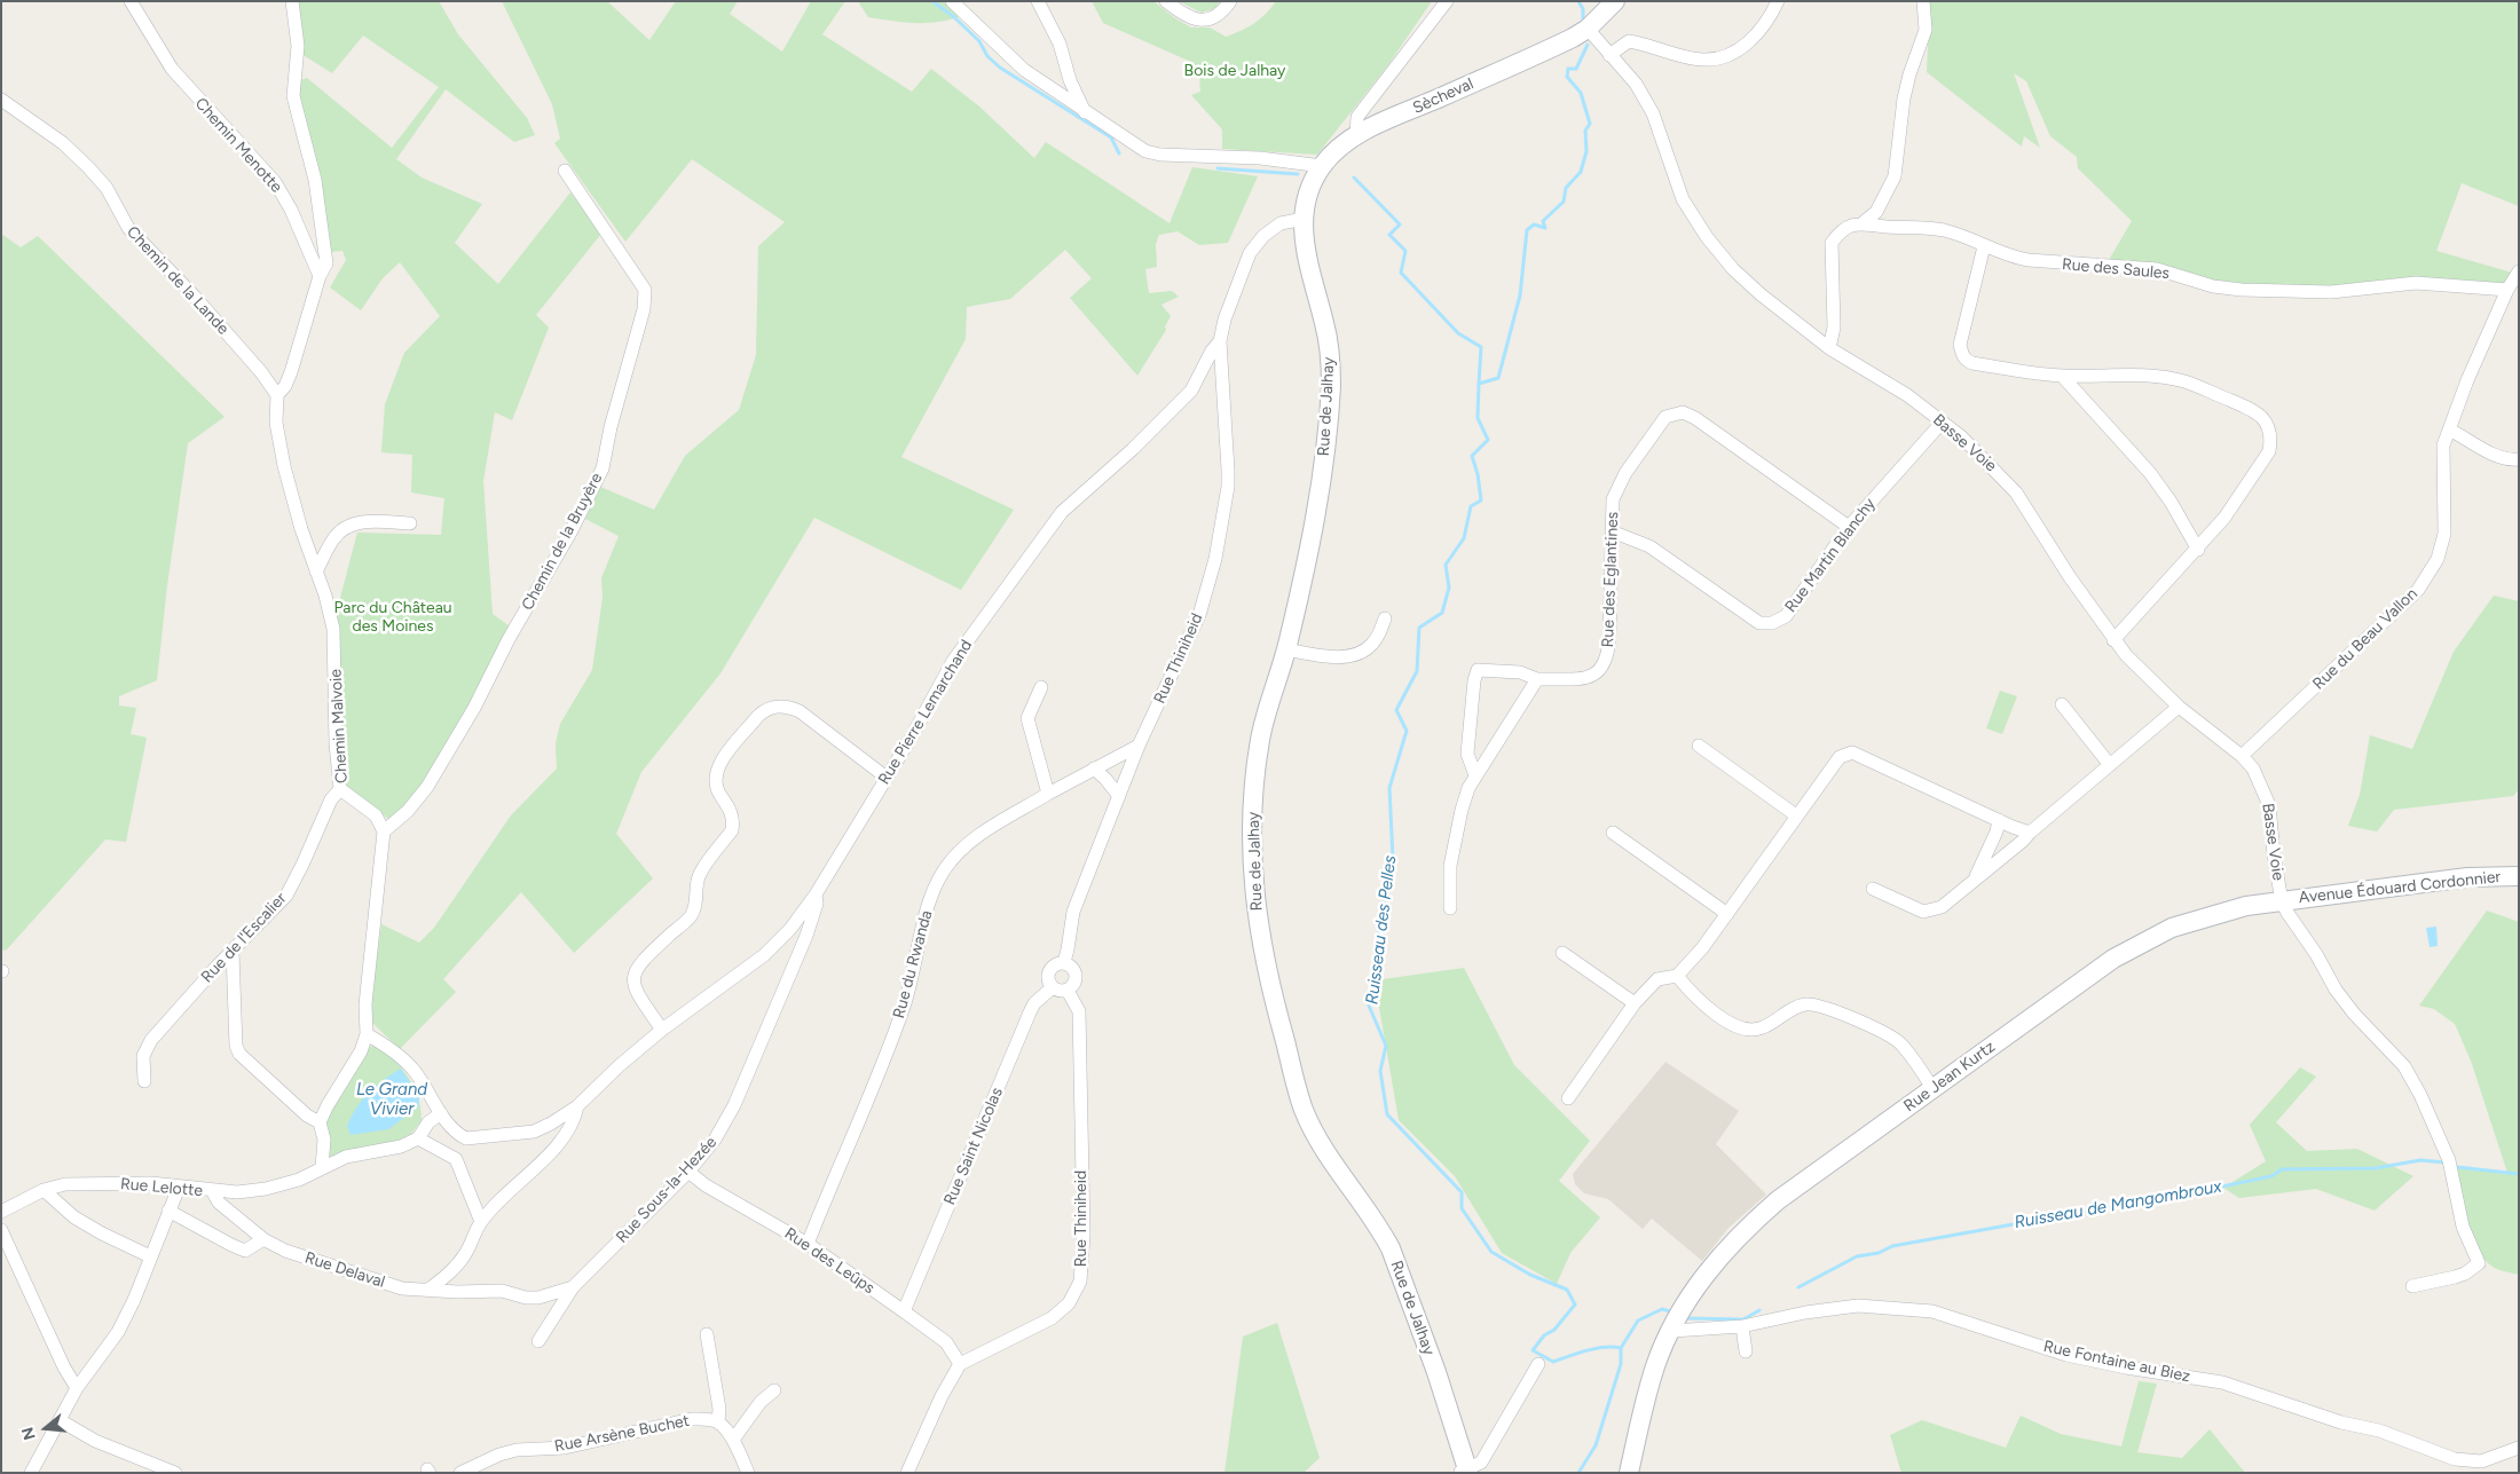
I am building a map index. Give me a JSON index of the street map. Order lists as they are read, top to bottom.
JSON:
{
  "streets": {
    "main road": [
      "Sècheval",
      "Rue de Jalhay",
      "Avenue Édouard Cordonnier",
      "Rue Jean Kurtz"
    ],
    "street": [
      "Chemin Menotte",
      "Rue des Saules",
      "Chemin de la Lande",
      "Basse Voie",
      "Chemin de la Bruyère",
      "Rue Martin Blanchy",
      "Rue des Eglantines",
      "Rue du Beau Vallon",
      "Rue Thiniheid",
      "Rue Pierre Lemarchand",
      "Chemin Malvoie",
      "Rue de l'Escalier",
      "Rue du Rwanda",
      "Rue Saint Nicolas",
      "Rue Lelotte",
      "Rue Sous-la-Hezée",
      "Rue des Leûps",
      "Rue Delaval",
      "Rue Fontaine au Biez",
      "Rue Arsène Buchet"
    ]
  },
  "crossings": [
    ["Sècheval", "Rue de Jalhay"],
    ["Sècheval", "Basse Voie"],
    ["Rue des Saules", "Rue du Beau Vallon"],
    ["Chemin de la Lande", "Chemin Malvoie"],
    ["Rue de Jalhay", "Rue Pierre Lemarchand"],
    ["Basse Voie", "Rue Martin Blanchy"],
    ["Basse Voie", "Rue du Beau Vallon"],
    ["Basse Voie", "Avenue Édouard Cordonnier"],
    ["Basse Voie", "Rue Jean Kurtz"],
    ["Chemin de la Bruyère", "Chemin Malvoie"],
    ["Rue Martin Blanchy", "Rue des Eglantines"],
    ["Rue Thiniheid", "Rue Pierre Lemarchand"],
    ["Rue Thiniheid", "Rue du Rwanda"],
    ["Rue Thiniheid", "Rue Saint Nicolas"],
    ["Rue Thiniheid", "Rue des Leûps"],
    ["Rue Pierre Lemarchand", "Rue Sous-la-Hezée"],
    ["Chemin Malvoie", "Rue de l'Escalier"],
    ["Avenue Édouard Cordonnier", "Rue Jean Kurtz"],
    ["Rue du Rwanda", "Rue des Leûps"],
    ["Rue Jean Kurtz", "Rue Fontaine au Biez"],
    ["Rue Saint Nicolas", "Rue des Leûps"],
    ["Rue Lelotte", "Rue Delaval"],
    ["Rue Sous-la-Hezée", "Rue des Leûps"],
    ["Rue Sous-la-Hezée", "Rue Delaval"]
  ],
  "water": ["Ruisseau des Pelles", "Le Grand Vivier", "Ruisseau de Mangombroux"],
  "parks": ["Bois de Jalhay", "Parc du Château des Moines"],
  "north": "left"
}
